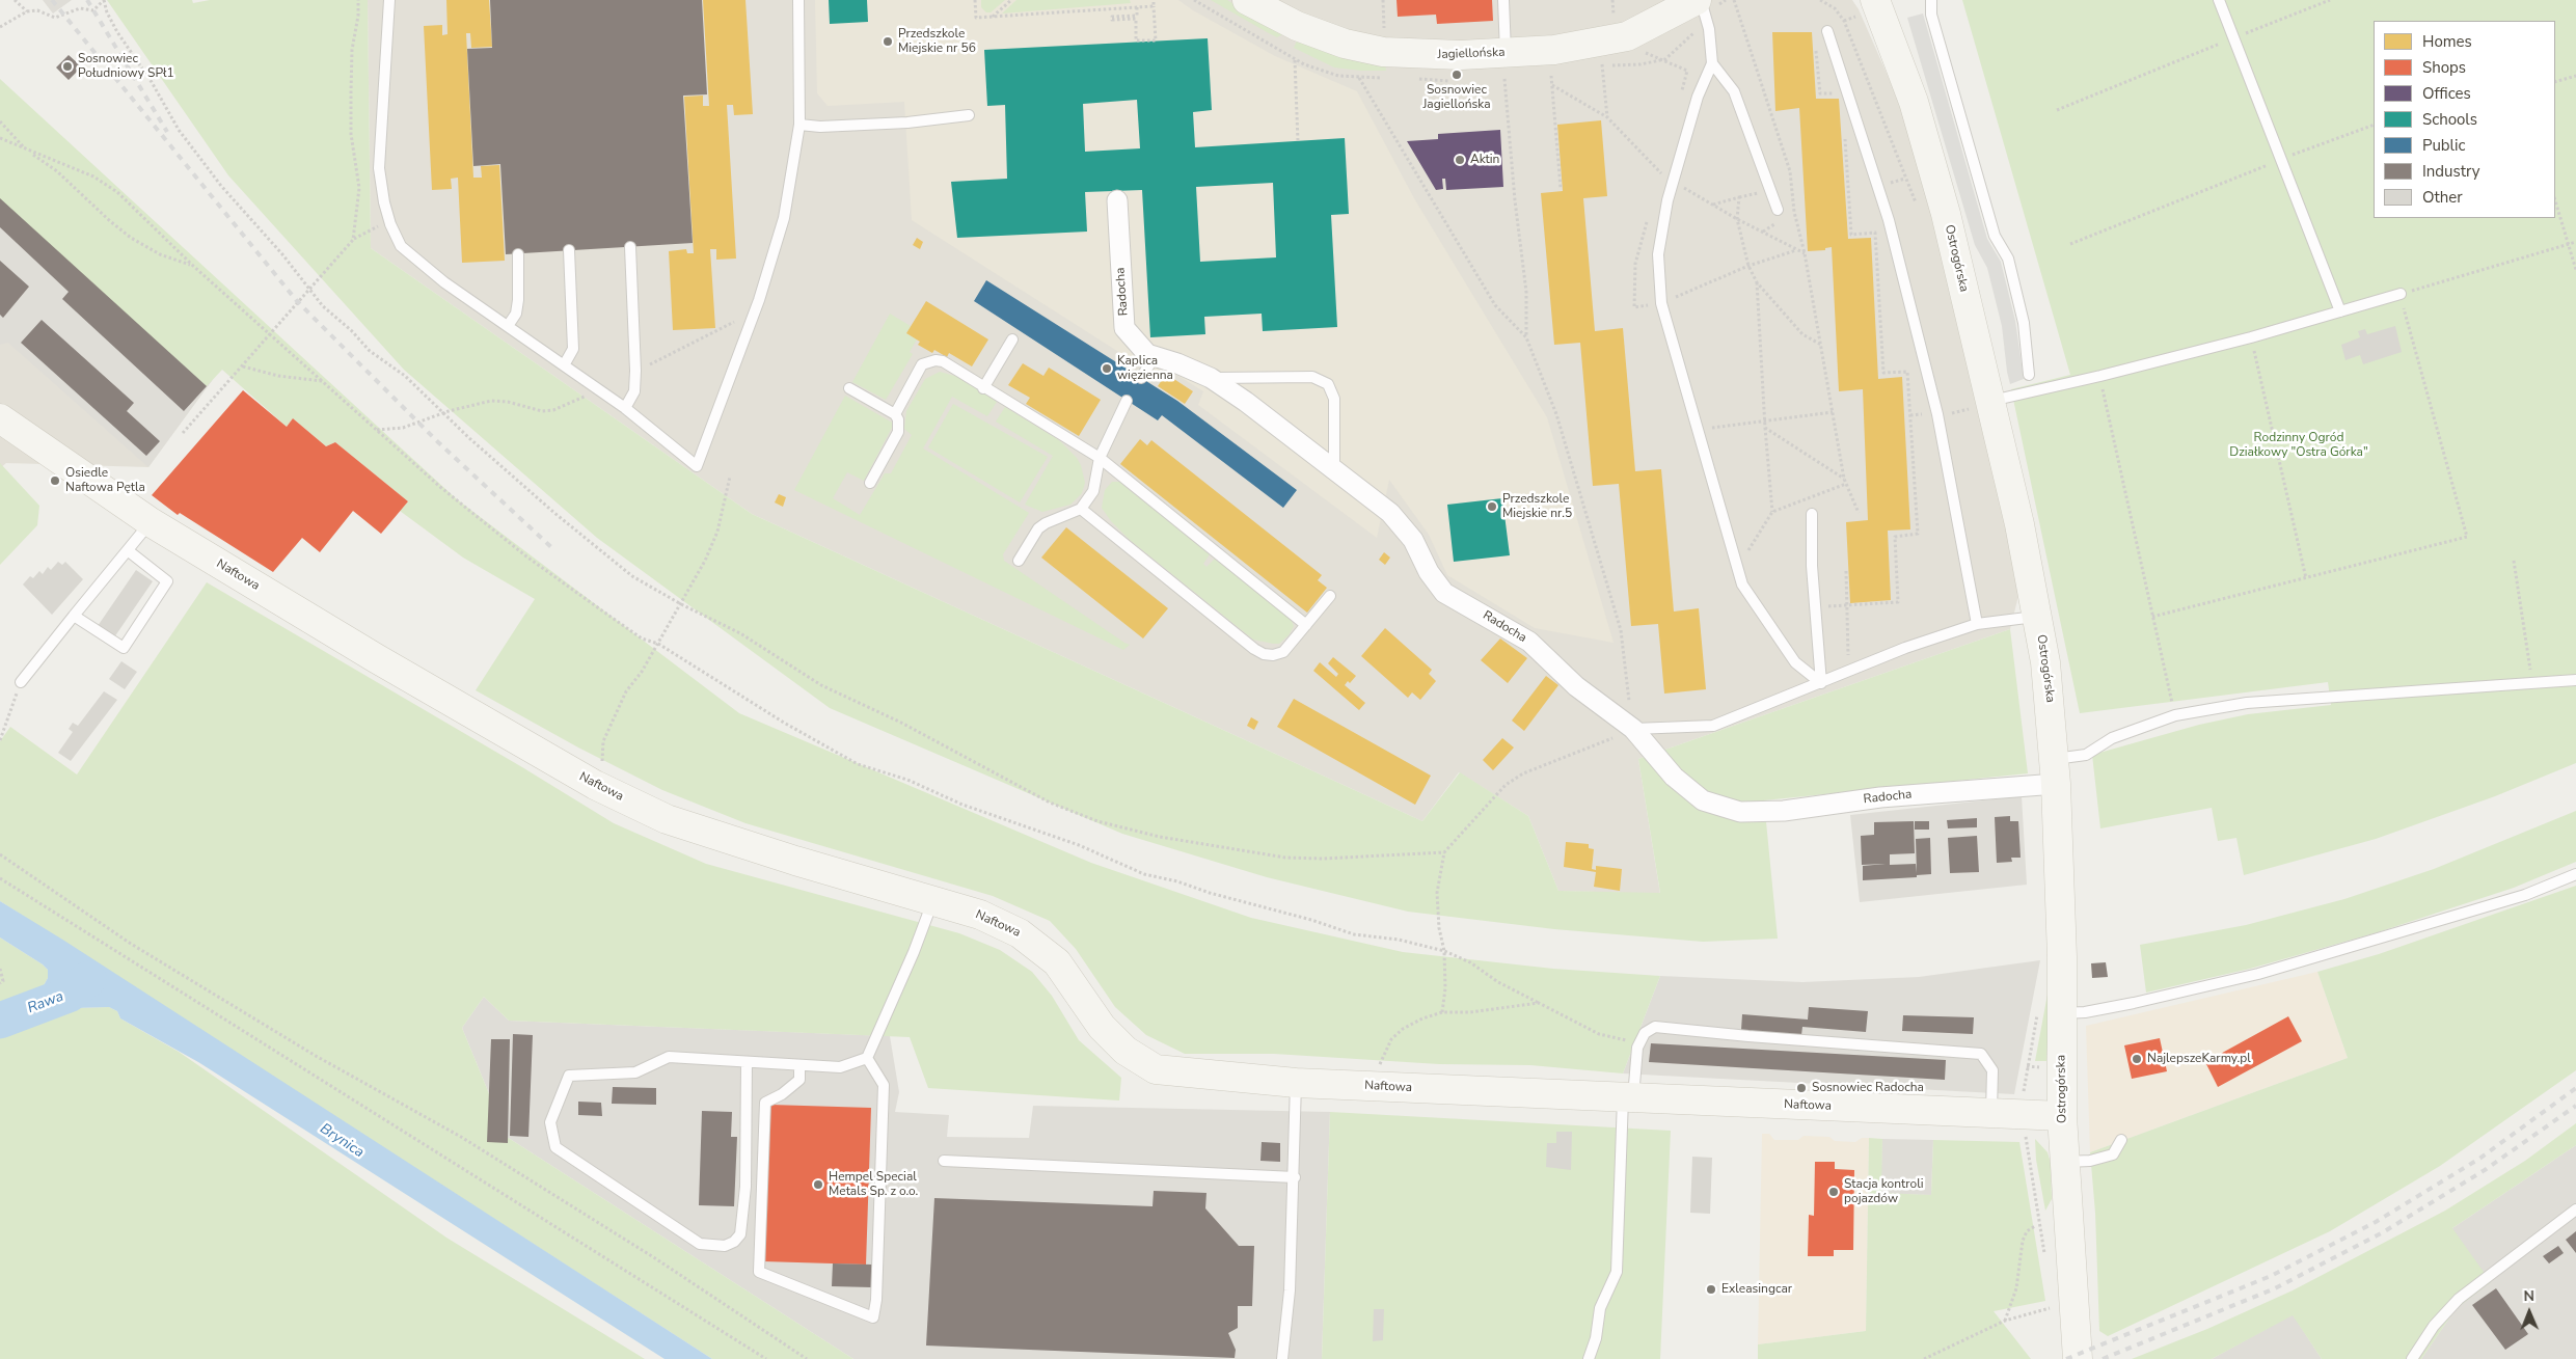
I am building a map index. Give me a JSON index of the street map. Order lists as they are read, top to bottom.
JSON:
{
  "streets": {
    "street": [
      "Jagiellońska",
      "Ostrogórska",
      "Radocha",
      "Naftowa"
    ]
  },
  "crossings": [
    ["Ostrogórska", "Radocha"],
    ["Ostrogórska", "Naftowa"]
  ],
  "water": ["Rawa", "Brynica"],
  "parks": ["Rodzinny Ogród Działkowy \"Ostra Górka\""],
  "places": [
    "Przedszkole Miejskie nr 56",
    "Sosnowiec Południowy SPł1",
    "Sosnowiec Jagiellońska",
    "Aktin",
    "Kaplica więzienna",
    "Osiedle Naftowa Pętla",
    "Przedszkole Miejskie nr.5",
    "NajlepszeKarmy.pl",
    "Sosnowiec Radocha",
    "Hempel Special Metals Sp. z o.o.",
    "Stacja kontroli pojazdów",
    "Exleasingcar"
  ],
  "legend": [
    "Homes",
    "Shops",
    "Offices",
    "Schools",
    "Public",
    "Industry",
    "Other"
  ],
  "north": "top"
}
